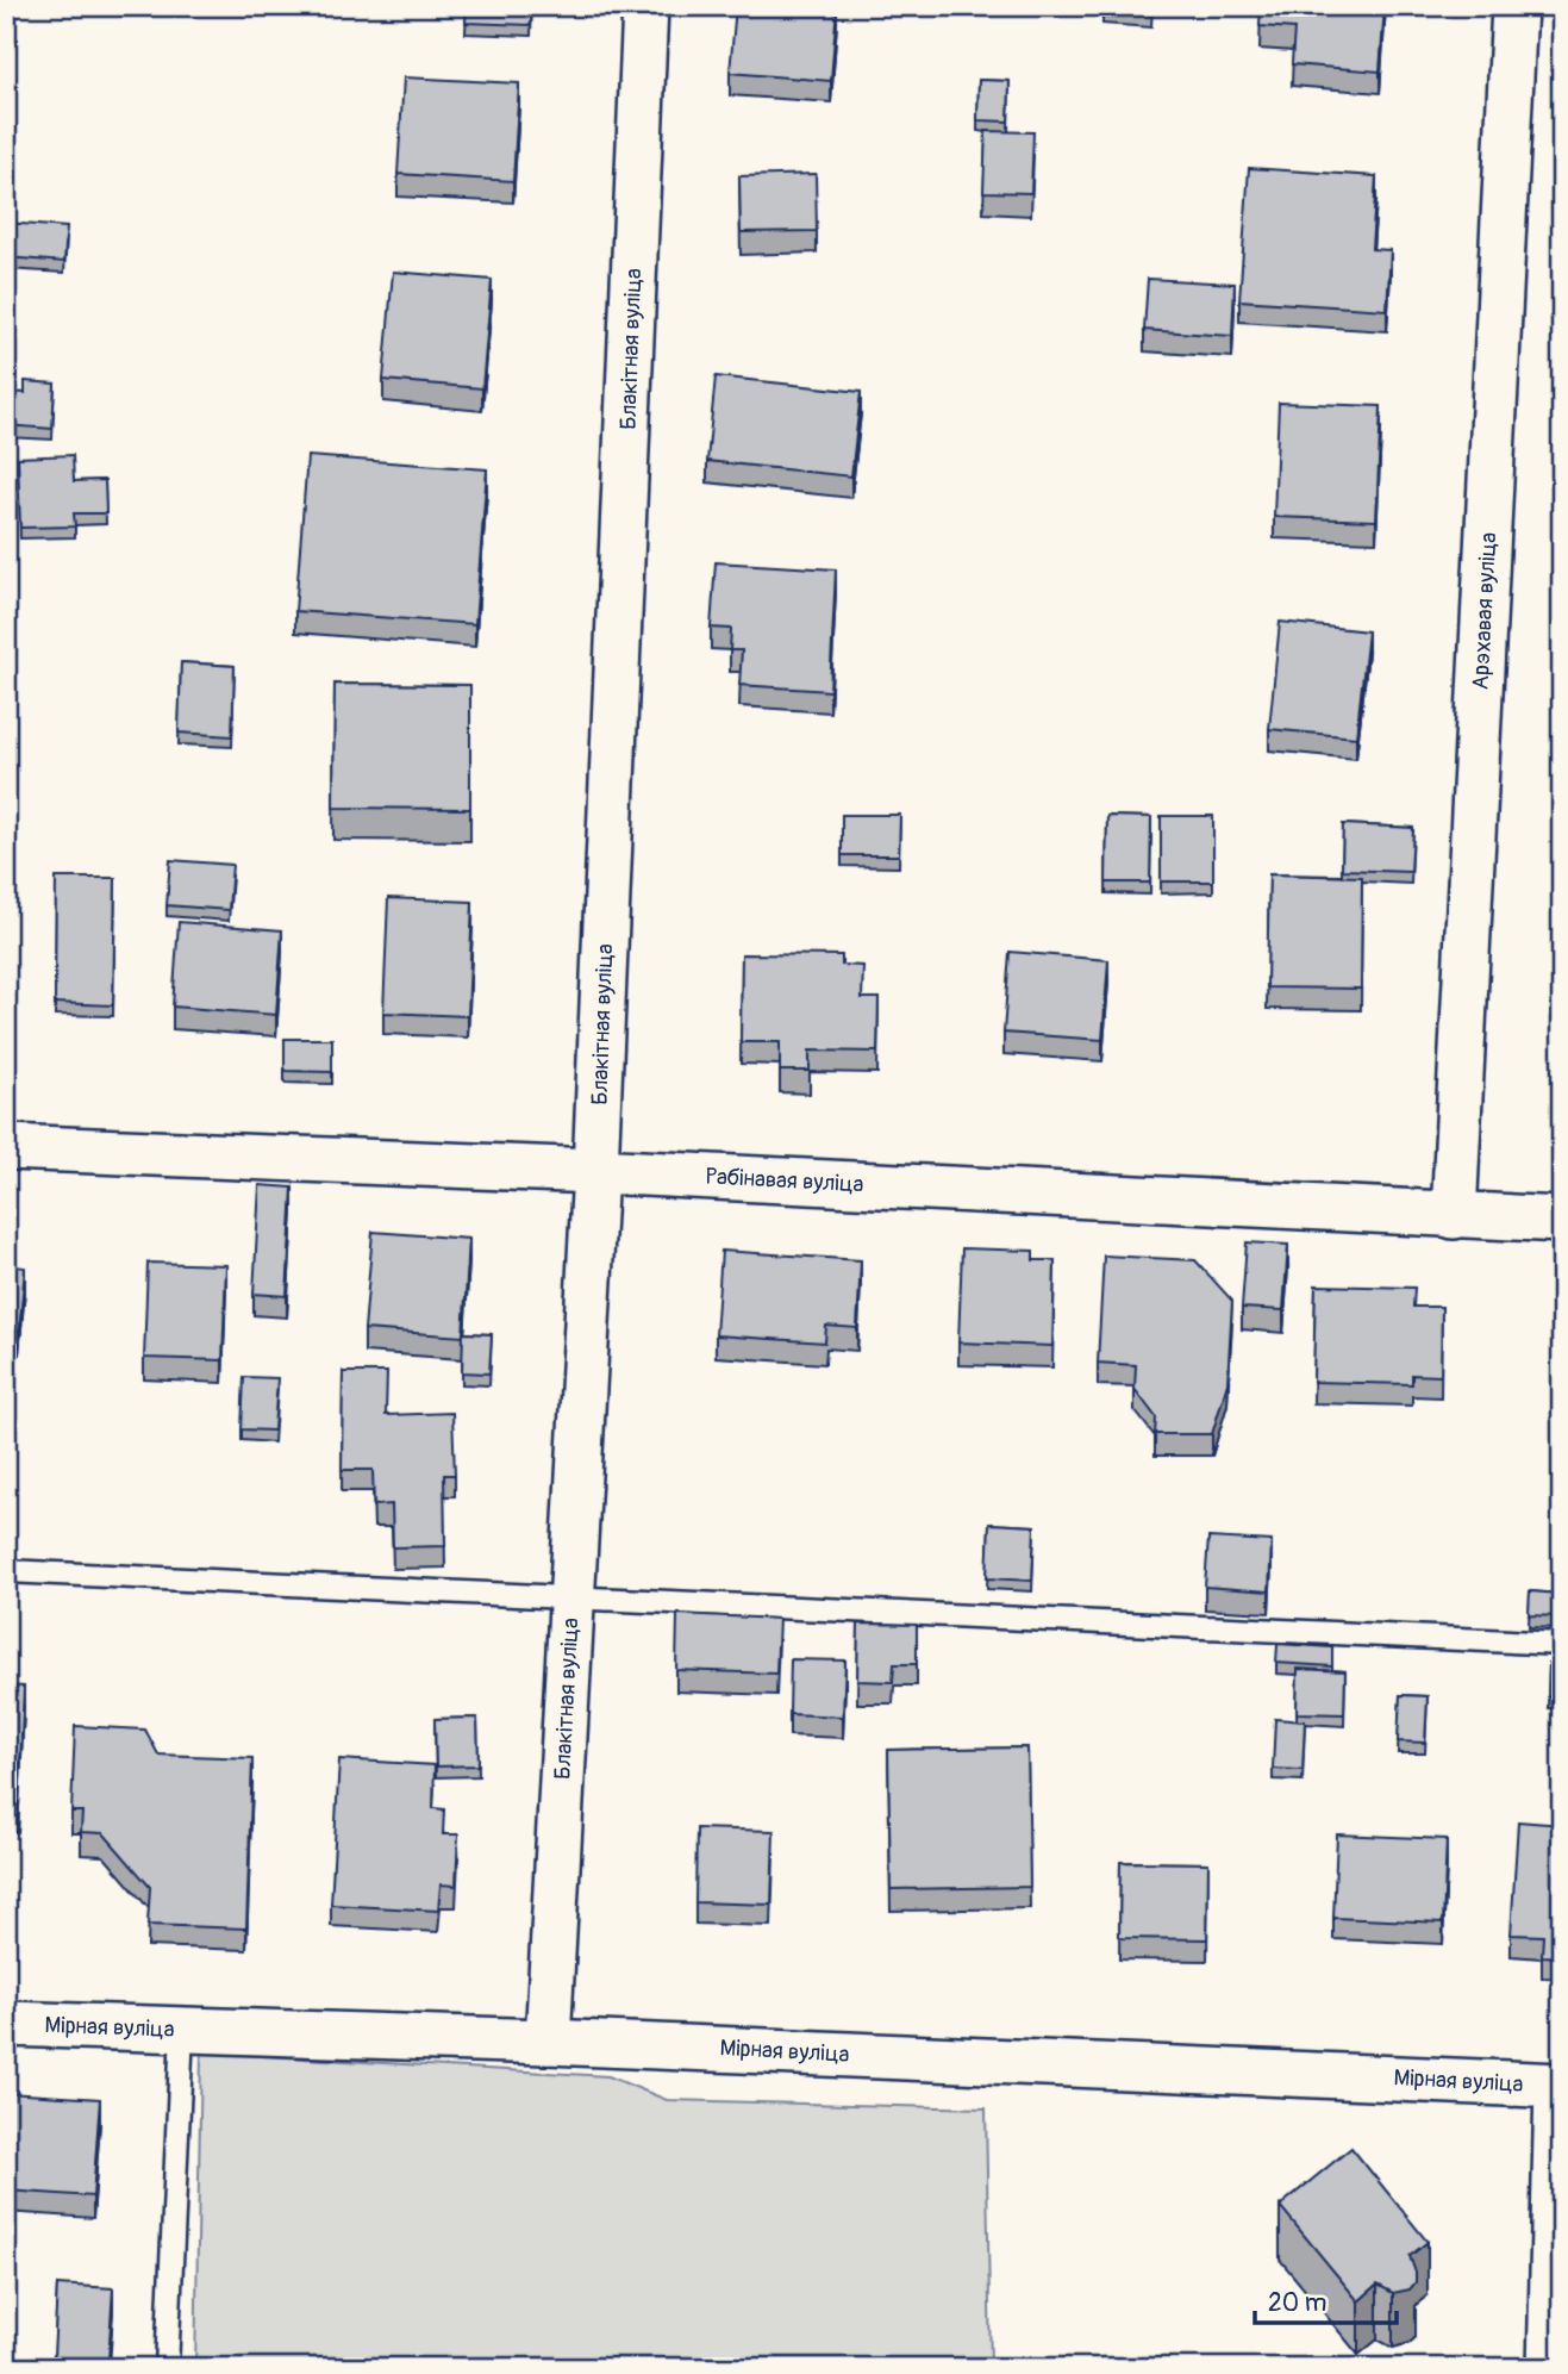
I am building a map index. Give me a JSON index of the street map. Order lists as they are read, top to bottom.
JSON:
{
  "streets": {
    "street": [
      "Блакітная вуліца",
      "Арэхавая вуліца",
      "Рабінавая вуліца",
      "Мірная вуліца"
    ]
  },
  "crossings": [
    ["Блакітная вуліца", "Рабінавая вуліца"],
    ["Блакітная вуліца", "Мірная вуліца"],
    ["Арэхавая вуліца", "Рабінавая вуліца"]
  ],
  "scale_bar": "20 m"
}
